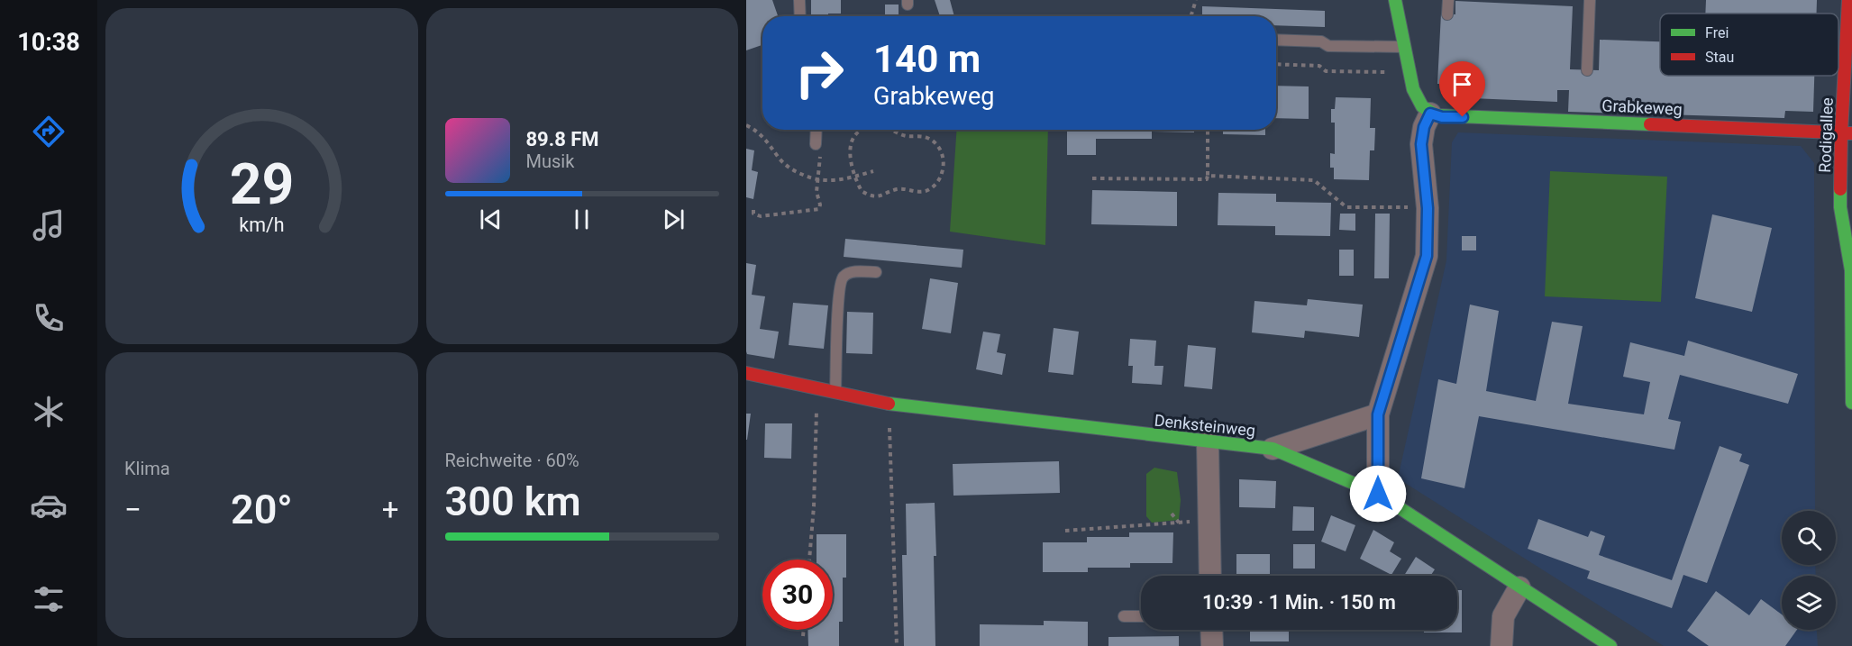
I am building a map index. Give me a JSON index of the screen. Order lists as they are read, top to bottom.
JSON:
{
  "streets": {
    "street": ["Grabkeweg", "Rodigallee", "Denksteinweg"]
  },
  "crossings": [
    ["Grabkeweg", "Rodigallee"]
  ],
  "legend": ["Frei", "Stau"],
  "page": {
    "tabs": "10:38",
    "turn": ["140 m", "Grabkeweg"],
    "song": ["89.8 FM", "Musik"],
    "tile": [
      "Klima",
      ["Reichweite · 60%", "300 km"]
    ],
    "heat": ["−", "20°", "+"],
    "limit": "30",
    "trip": "10:39 · 1 Min. · 150 m",
    "gauge": ["29", "km/h"]
  }
}
